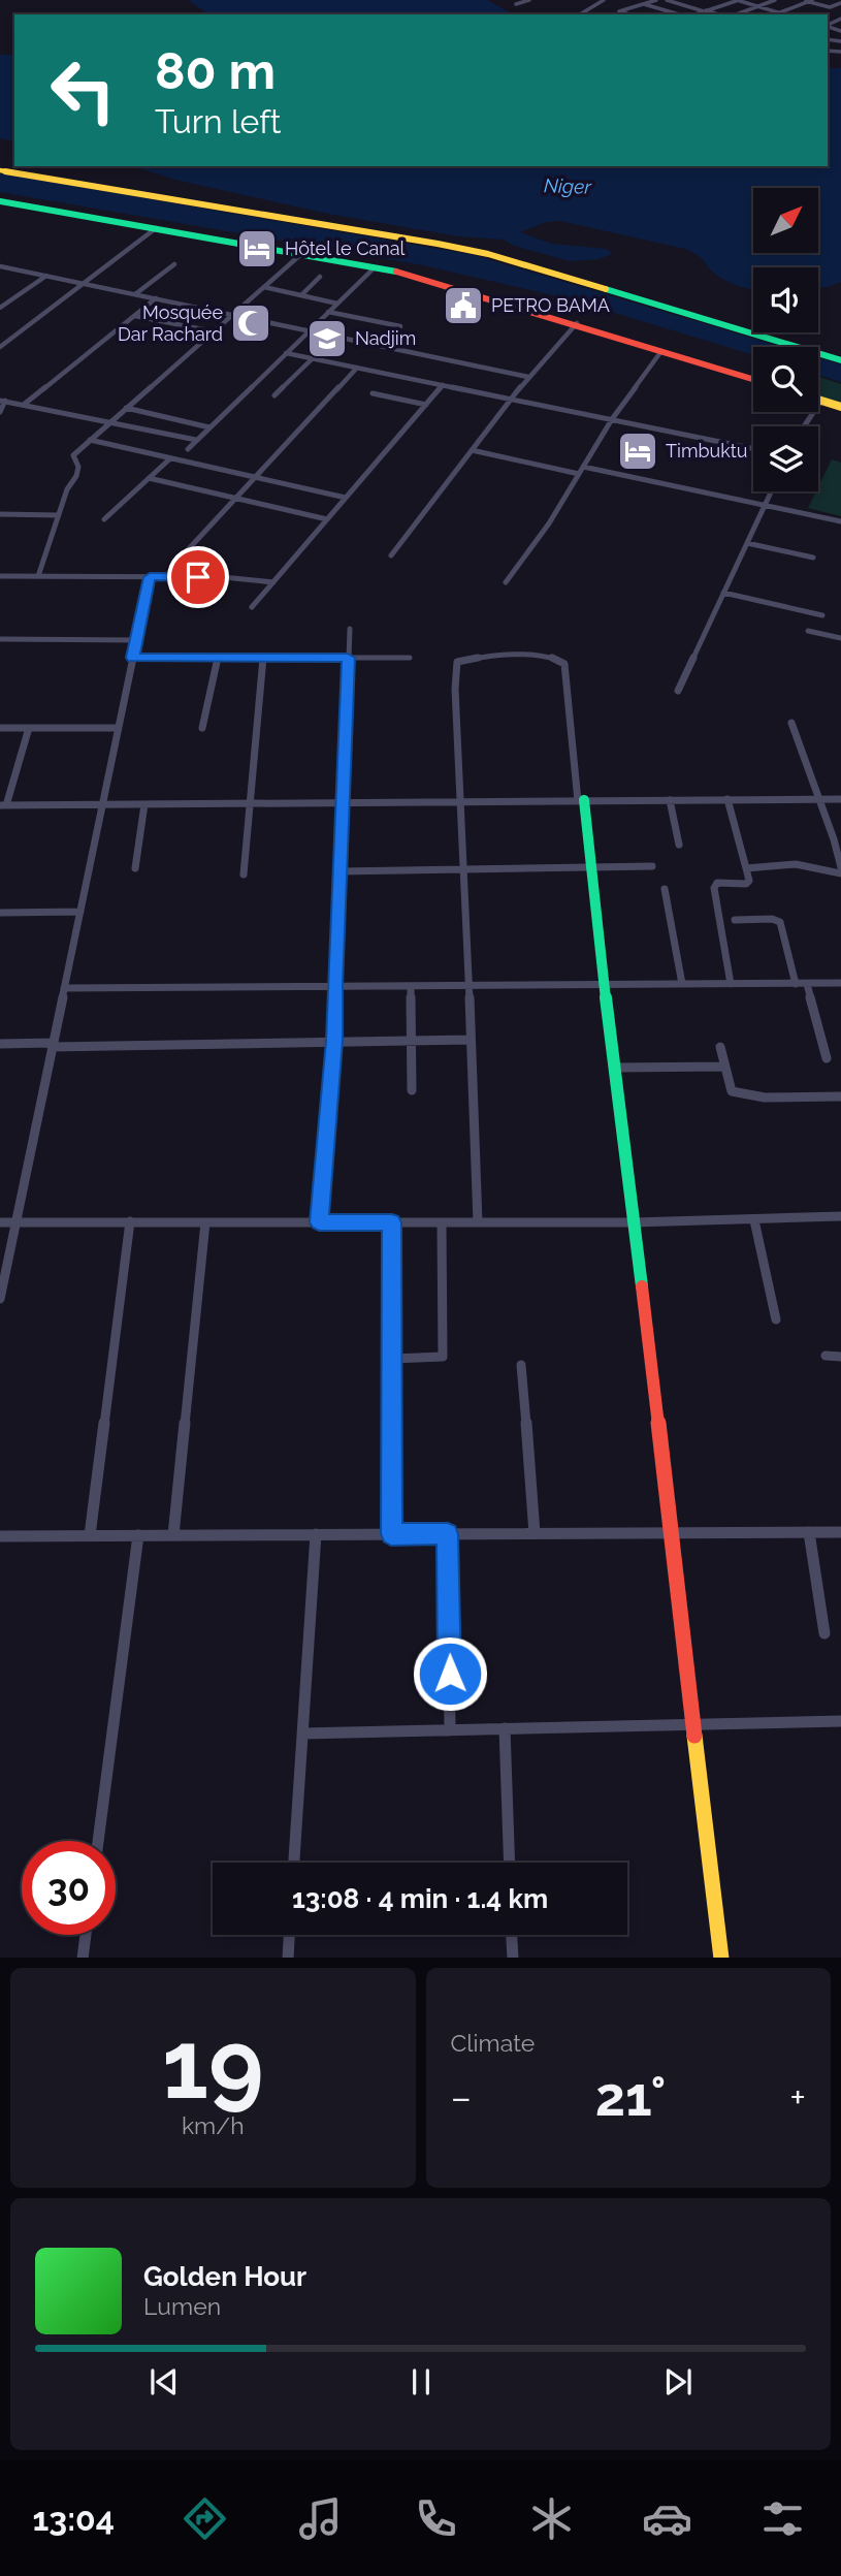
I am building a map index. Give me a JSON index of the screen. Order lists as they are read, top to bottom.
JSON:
{
  "water": ["Niger"],
  "places": {
    "hotel": ["Hôtel le Canal", "Timbuktu"],
    "public building": ["PETRO BAMA"],
    "mosque": ["Mosquée Dar Rachard"],
    "school or university": ["Nadjim"]
  },
  "north": "top right",
  "page": {
    "turn": ["80 m", "Turn left"],
    "limit": "30",
    "trip": "13:08 · 4 min · 1.4 km",
    "tile": [
      ["19", "km/h"],
      "Climate"
    ],
    "heat": ["−", "21°", "+"],
    "song": ["Golden Hour", "Lumen"],
    "tabs": "13:04"
  }
}
